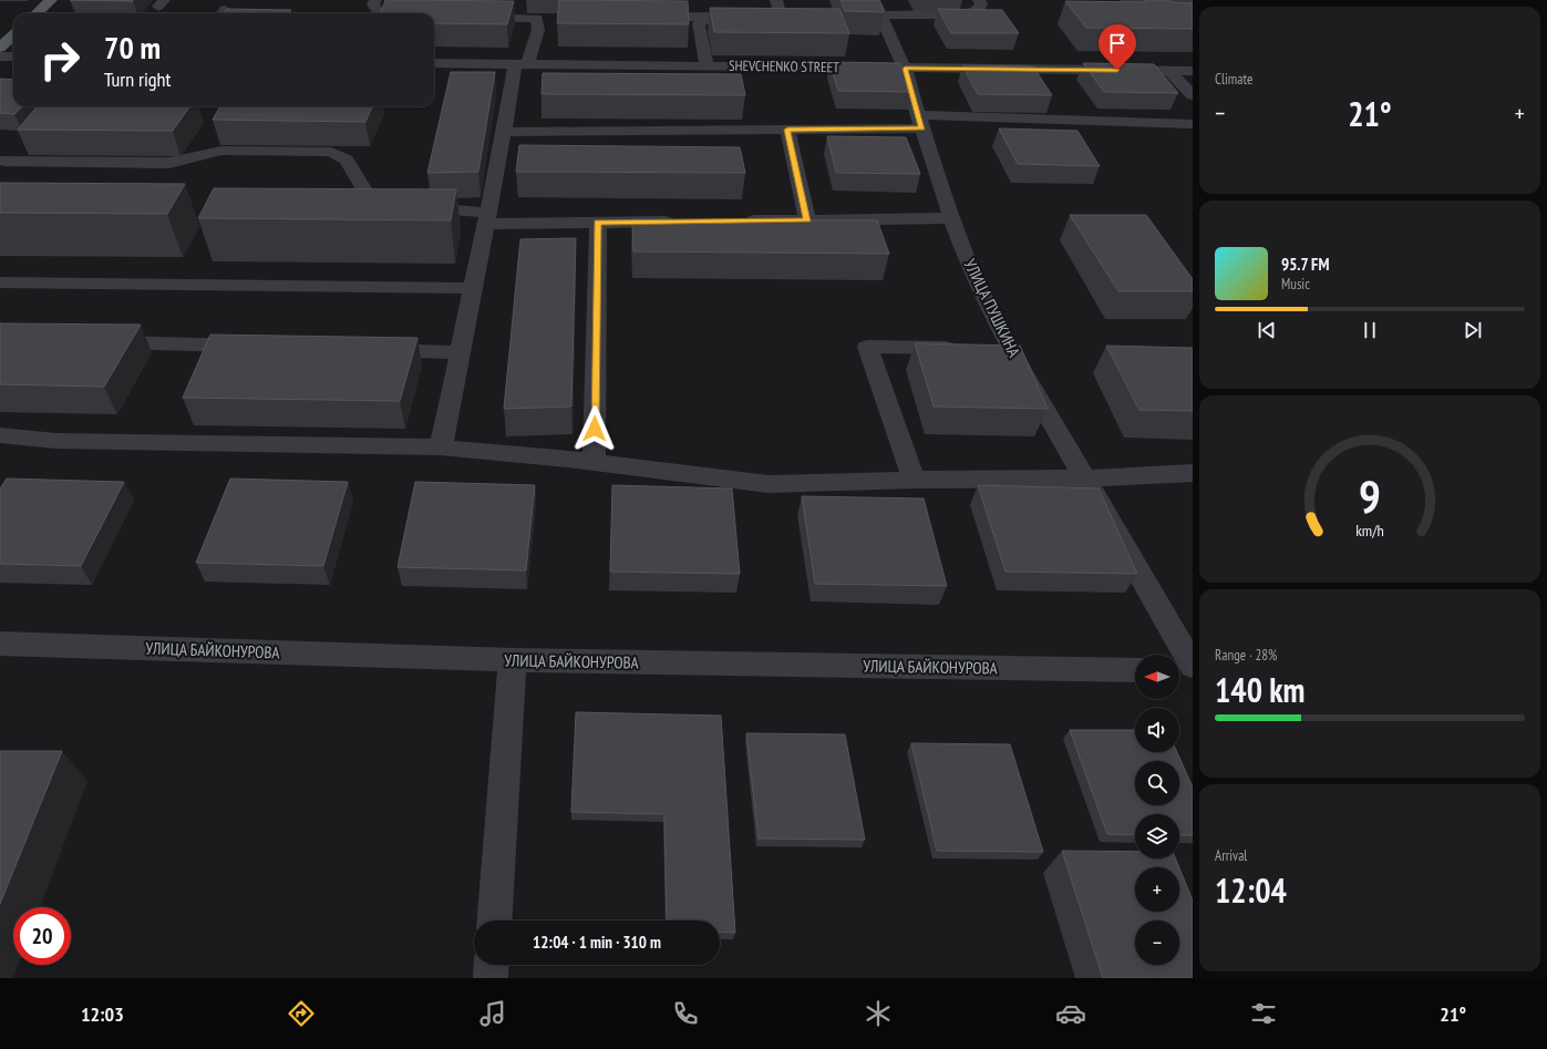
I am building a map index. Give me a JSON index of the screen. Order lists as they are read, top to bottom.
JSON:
{
  "streets": {
    "street": ["SHEVCHENKO STREET", "УЛИЦА ПУШКИНА", "УЛИЦА БАЙКОНУРОВА"]
  },
  "crossings": [
    ["SHEVCHENKO STREET", "УЛИЦА ПУШКИНА"]
  ],
  "north": "left",
  "page": {
    "tile": [
      "Climate",
      ["Range · 28%", "140 km"],
      ["Arrival", "12:04"]
    ],
    "turn": ["70 m", "Turn right"],
    "heat": ["−", "21°", "+"],
    "song": ["95.7 FM", "Music"],
    "map_buttons": ["+", "−"],
    "limit": "20",
    "trip": "12:04 · 1 min · 310 m",
    "tabs": ["12:03", "21°"],
    "gauge": ["9", "km/h"]
  }
}
